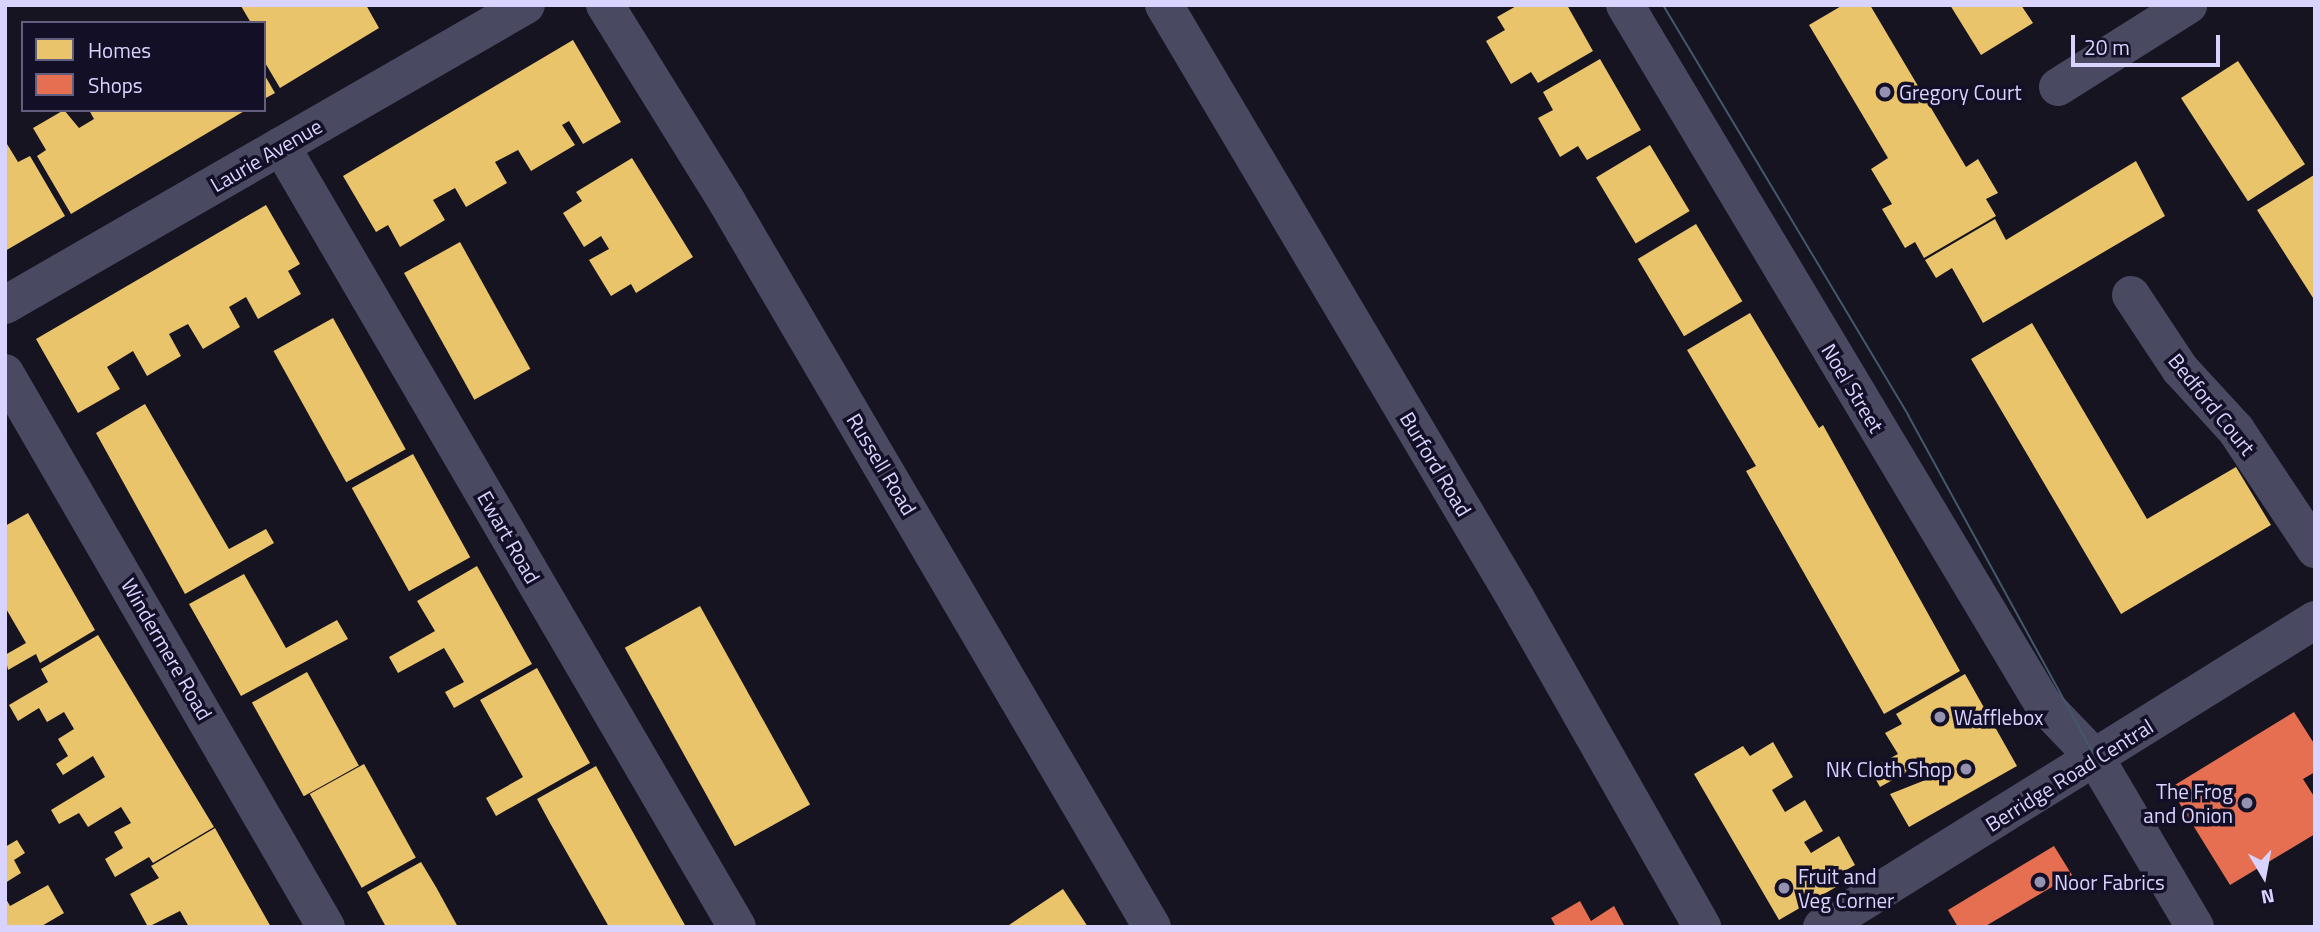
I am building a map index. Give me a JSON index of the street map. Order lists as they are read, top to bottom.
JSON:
{
  "streets": {
    "street": [
      "Laurie Avenue",
      "Noel Street",
      "Bedford Court",
      "Russell Road",
      "Burford Road",
      "Ewart Road",
      "Windermere Road",
      "Berridge Road Central"
    ]
  },
  "crossings": [
    ["Laurie Avenue", "Ewart Road"],
    ["Noel Street", "Berridge Road Central"]
  ],
  "places": [
    "Gregory Court",
    "Wafflebox",
    "NK Cloth Shop",
    "The Frog and Onion",
    "Noor Fabrics",
    "Fruit and Veg Corner"
  ],
  "legend": ["Homes", "Shops"],
  "scale_bar": "20 m",
  "north": "bottom"
}
